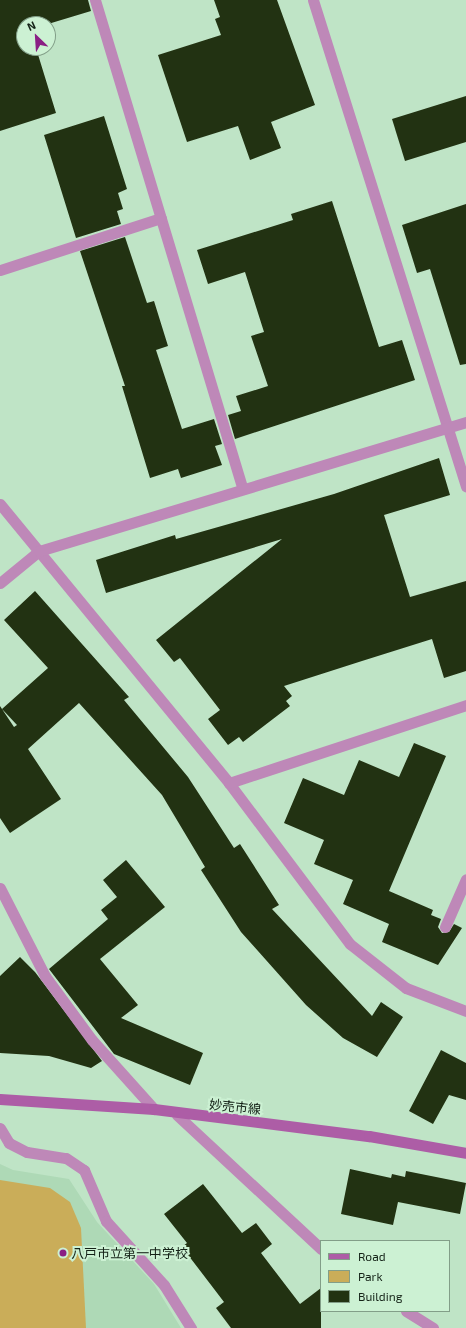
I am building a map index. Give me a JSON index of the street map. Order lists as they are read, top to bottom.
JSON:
{
  "streets": {
    "main road": ["妙売市線"]
  },
  "places": ["八戸市立第一中学校"],
  "legend": ["Road", "Park", "Building"],
  "north": "top left"
}
